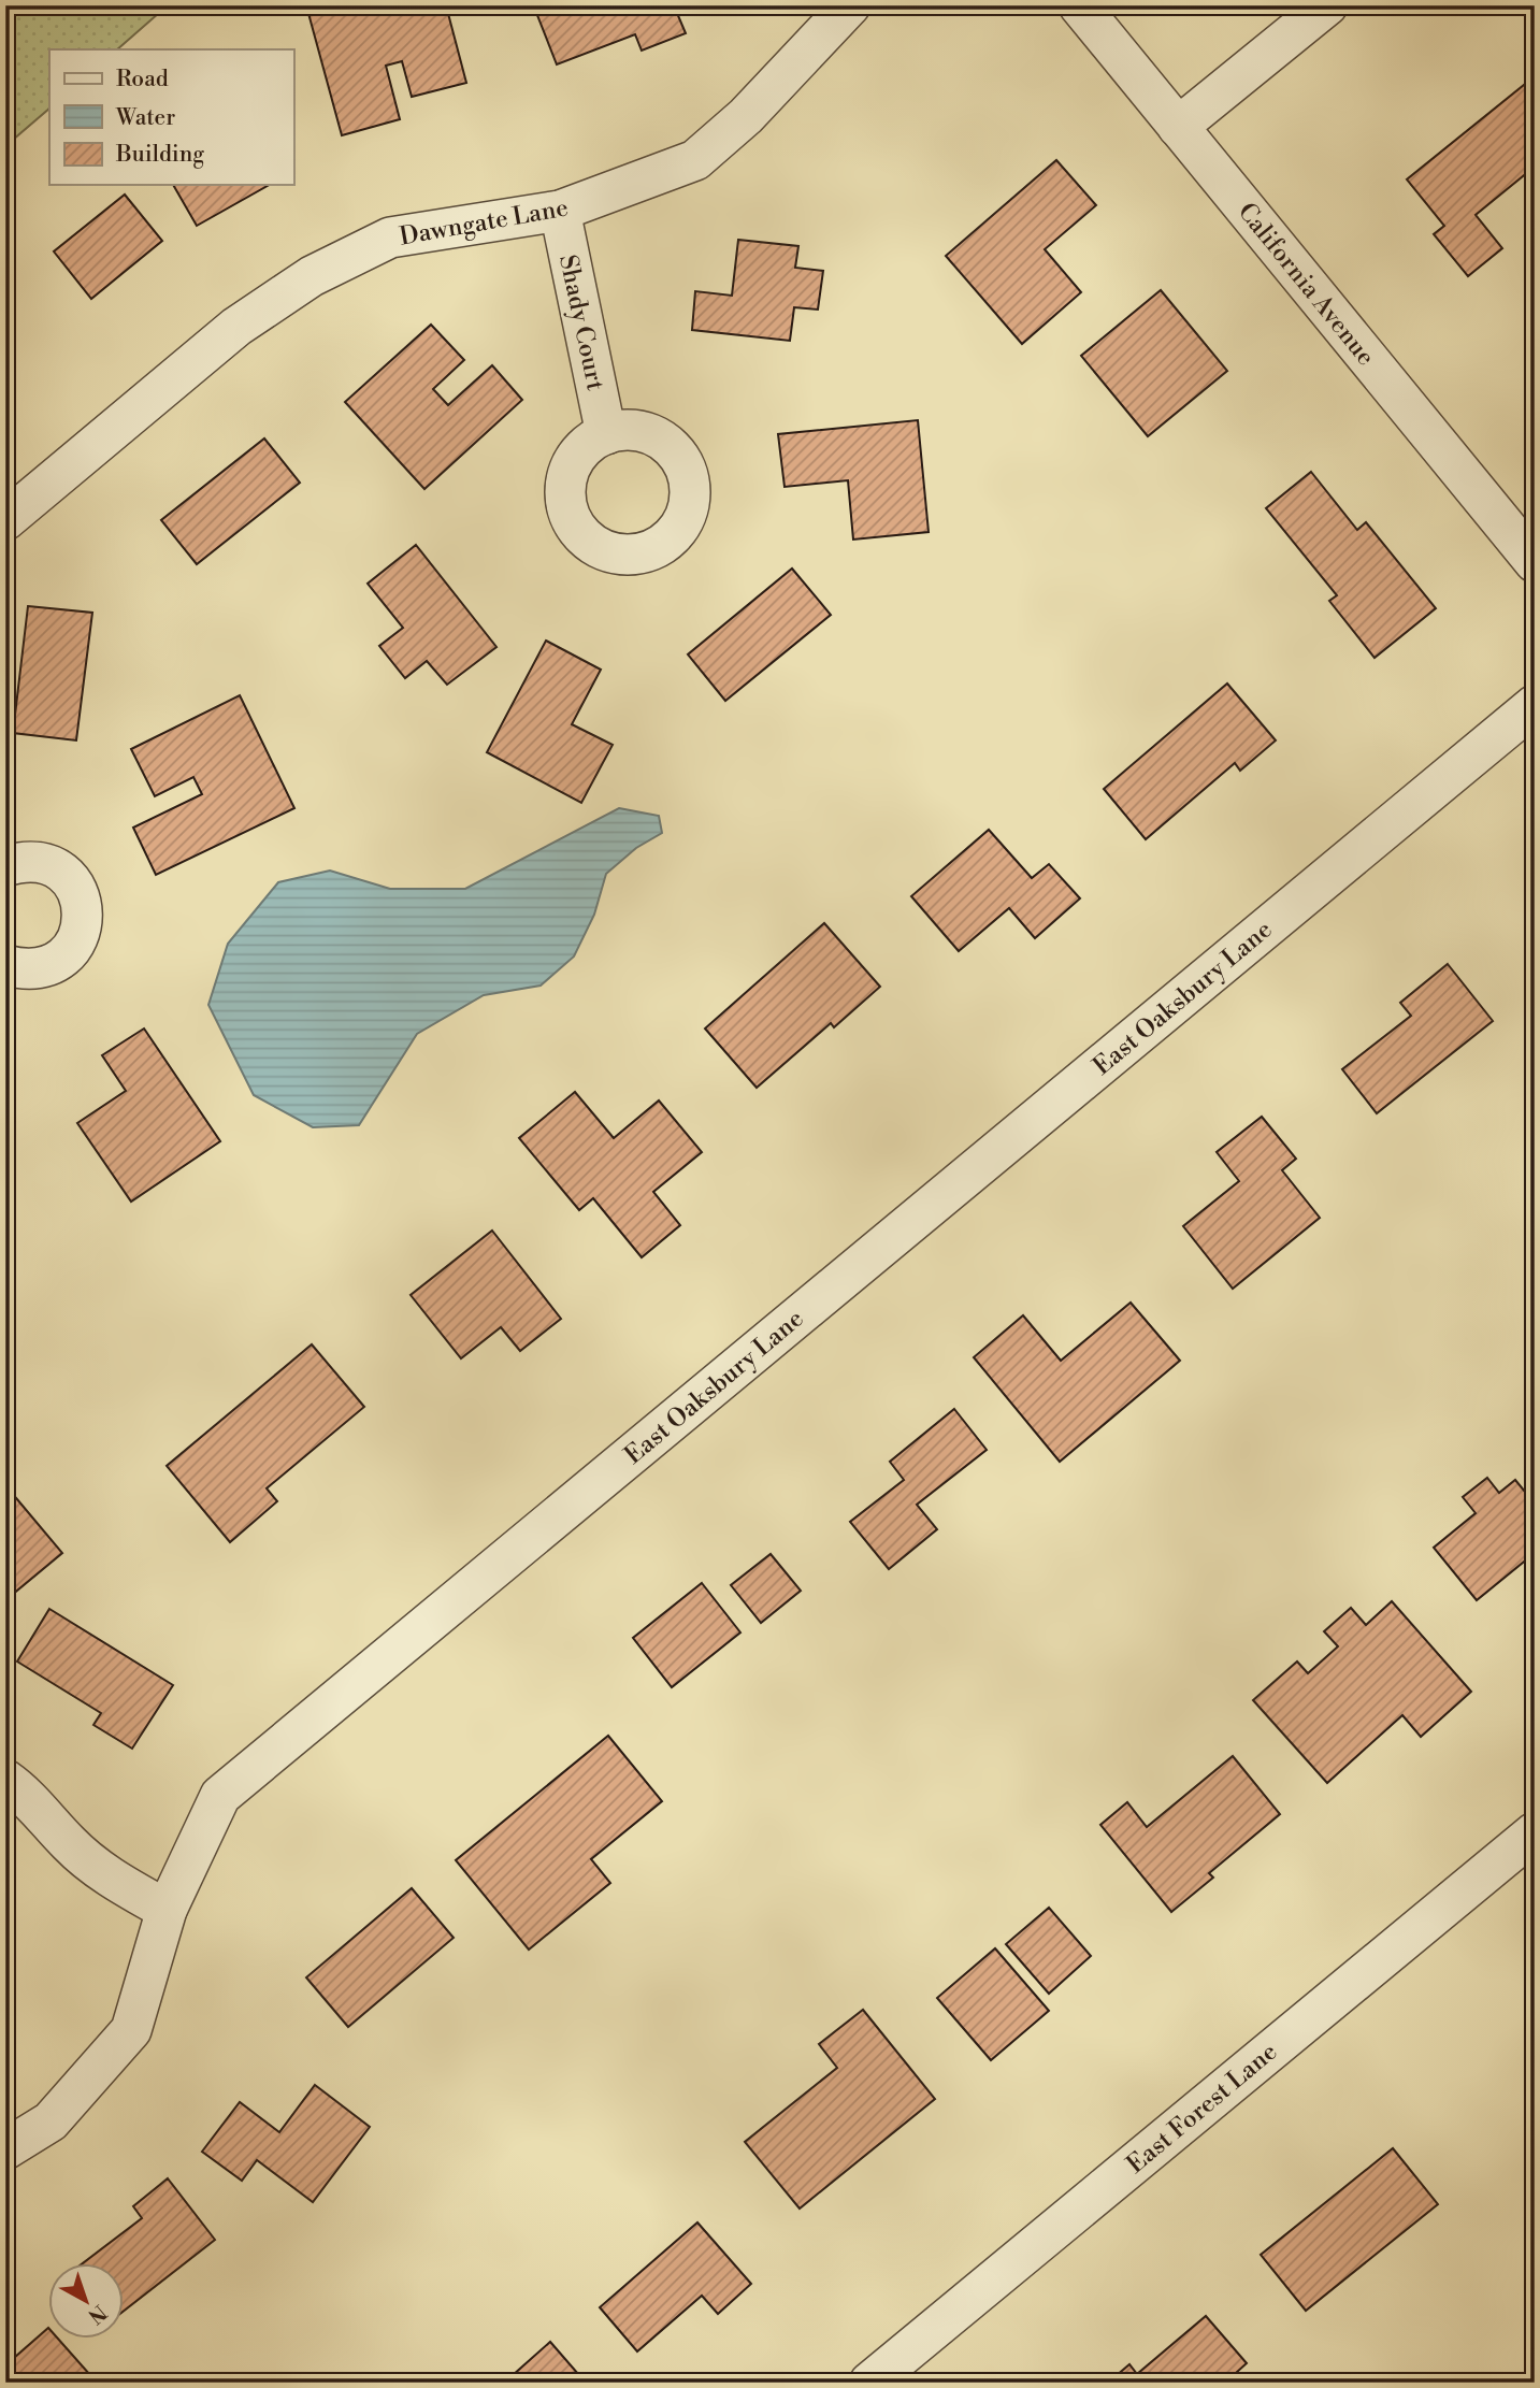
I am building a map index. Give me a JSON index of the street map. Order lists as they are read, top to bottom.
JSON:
{
  "streets": {
    "street": [
      "Dawngate Lane",
      "California Avenue",
      "Shady Court",
      "East Oaksbury Lane",
      "East Forest Lane"
    ]
  },
  "crossings": [
    ["Dawngate Lane", "Shady Court"]
  ],
  "legend": ["Road", "Water", "Building"],
  "north": "bottom right"
}
